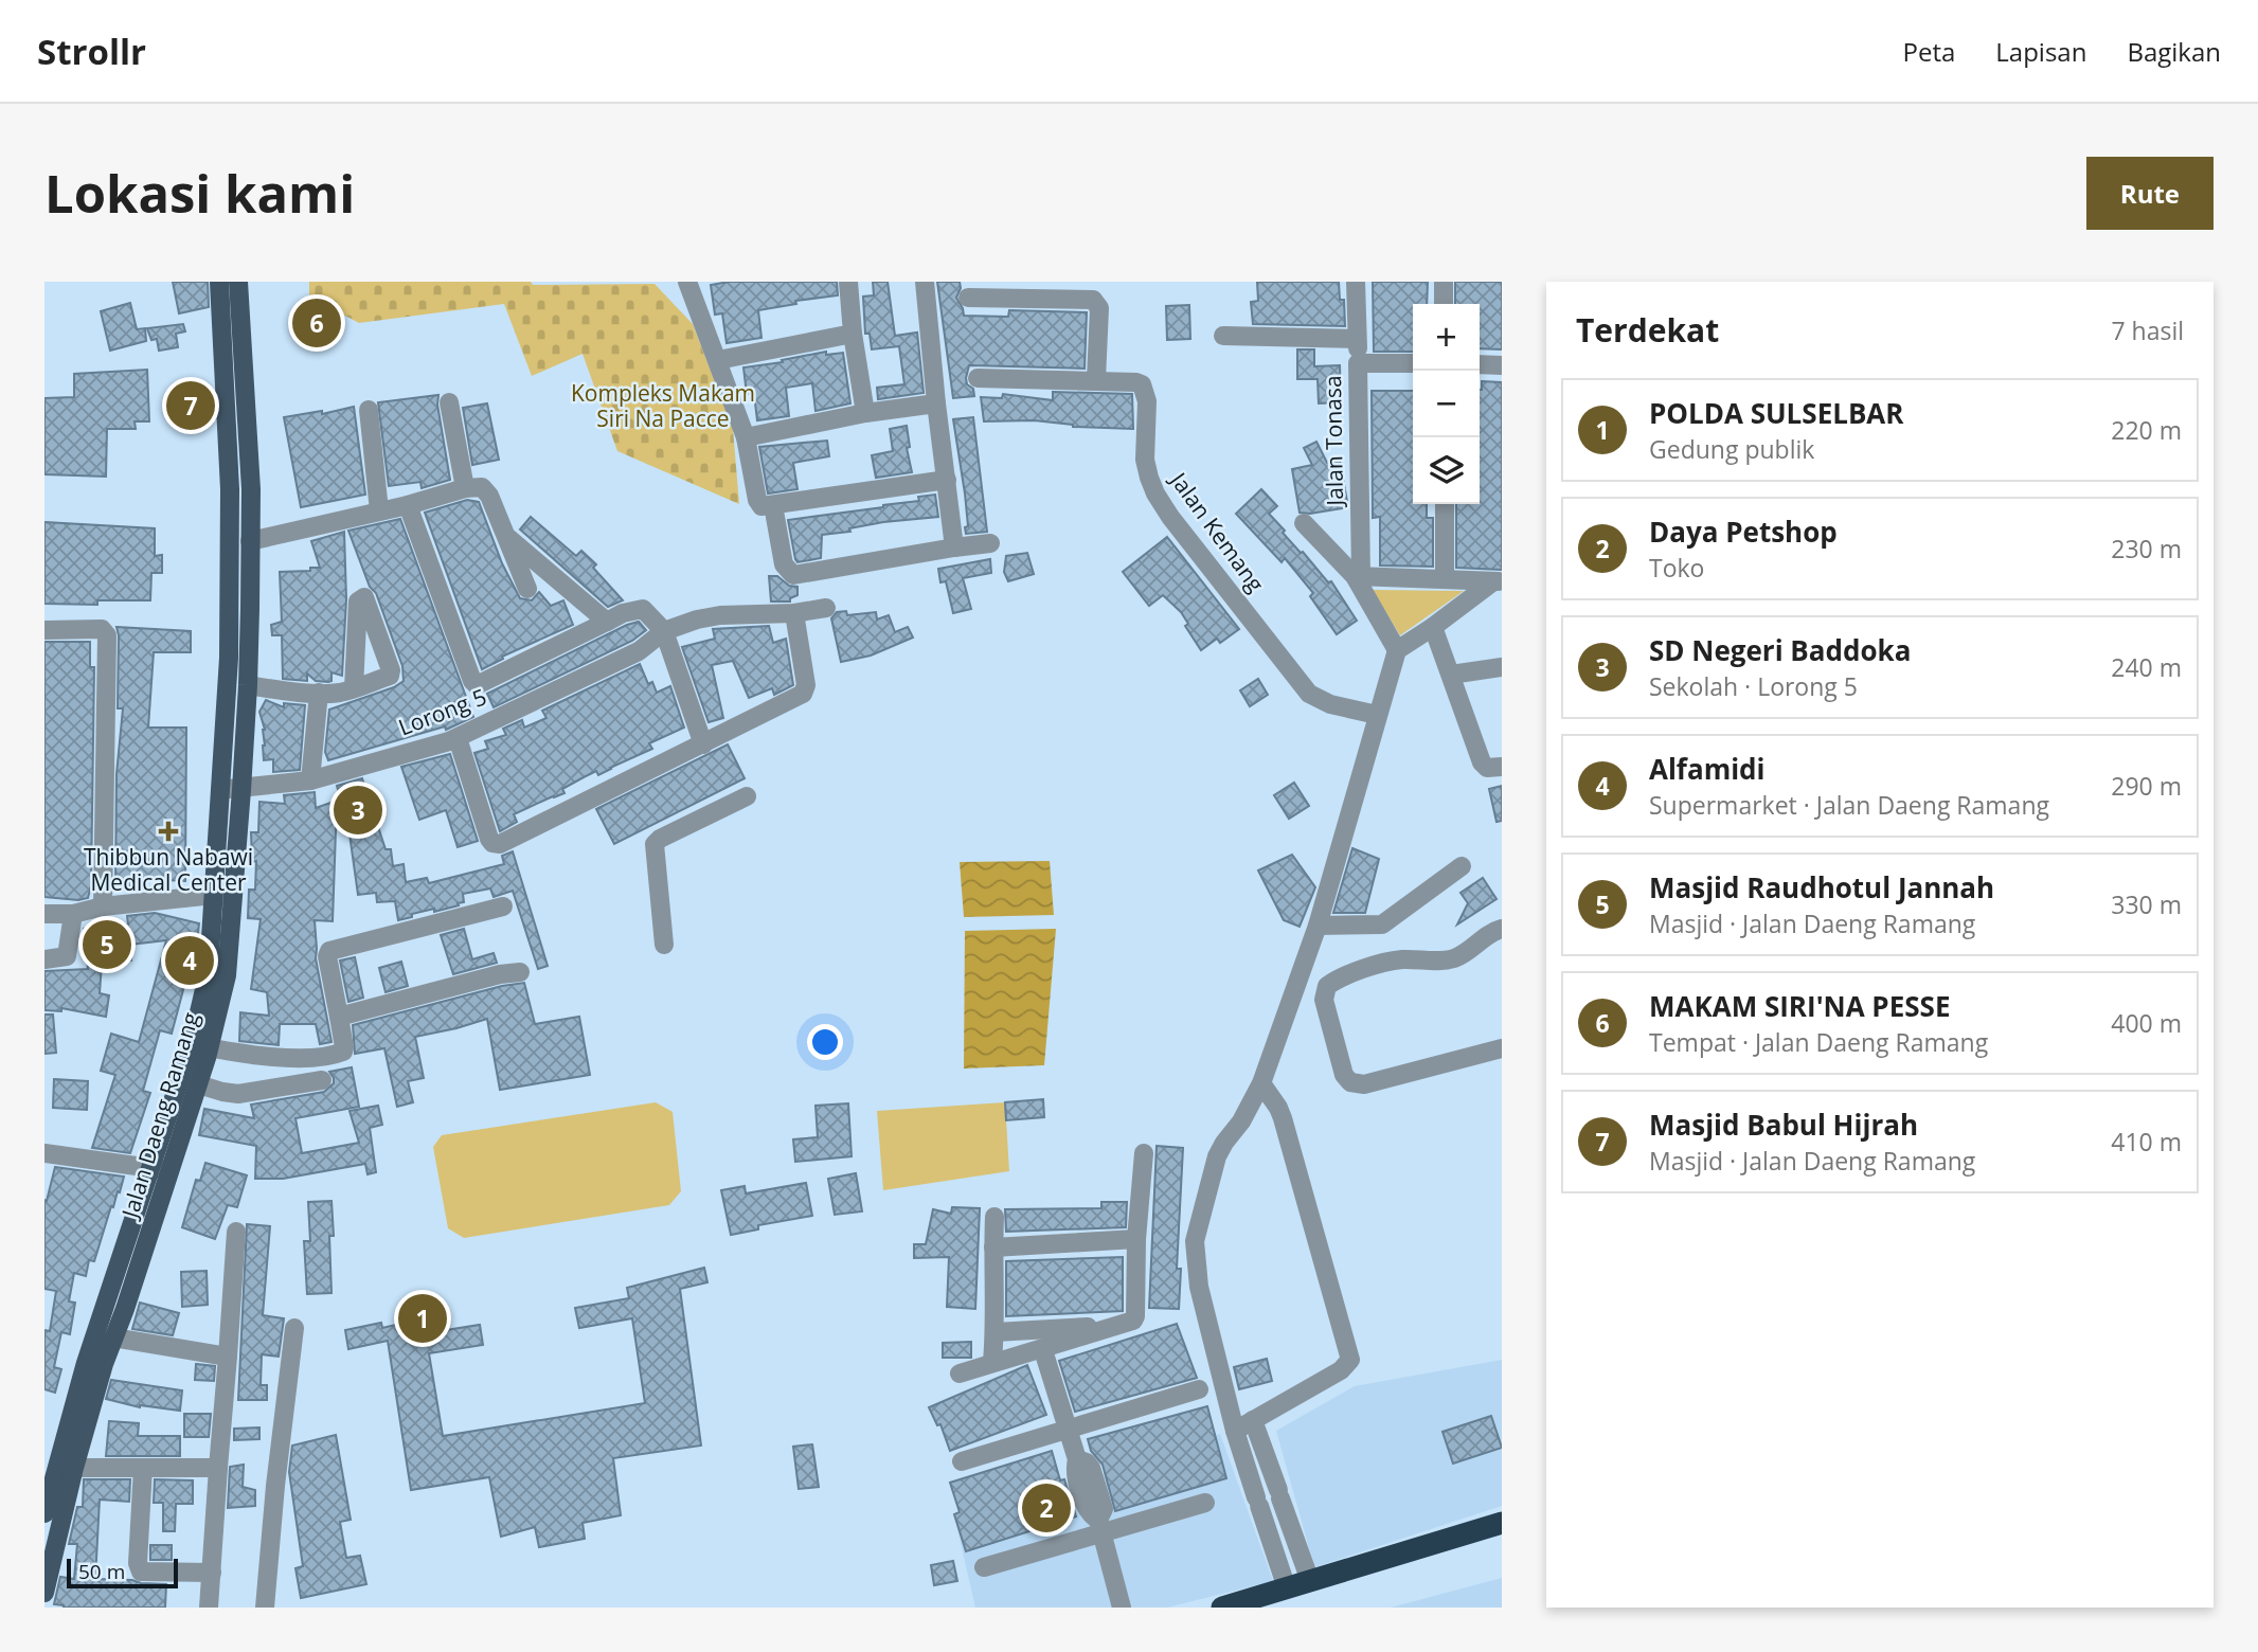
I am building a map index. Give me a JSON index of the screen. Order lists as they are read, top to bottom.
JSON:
{
  "streets": {
    "main road": ["Jalan Daeng Ramang"],
    "street": ["Jalan Tonasa", "Jalan Kemang", "Lorong 5"]
  },
  "crossings": [
    ["Lorong 5", "Jalan Daeng Ramang"]
  ],
  "parks": ["Kompleks Makam Siri Na Pacce"],
  "places": {
    "health": ["Thibbun Nabawi Medical Center"]
  },
  "scale_bar": "50 m",
  "page": {
    "header": "Strollr",
    "nav": ["Peta", "Lapisan", "Bagikan"],
    "buttons": "Rute",
    "title": "Lokasi kami",
    "heading": ["Terdekat", "7 hasil"],
    "pins": [
      "6",
      "7",
      "3",
      "5",
      "4",
      "1",
      "2"
    ],
    "map_buttons": ["+", "−"],
    "list": [
      {
        "mark": "1",
        "name": "POLDA SULSELBAR",
        "note": "Gedung publik",
        "value": "220 m"
      },
      {
        "mark": "2",
        "name": "Daya Petshop",
        "note": "Toko",
        "value": "230 m"
      },
      {
        "mark": "3",
        "name": "SD Negeri Baddoka",
        "note": "Sekolah · Lorong 5",
        "value": "240 m"
      },
      {
        "mark": "4",
        "name": "Alfamidi",
        "note": "Supermarket · Jalan Daeng Ramang",
        "value": "290 m"
      },
      {
        "mark": "5",
        "name": "Masjid Raudhotul Jannah",
        "note": "Masjid · Jalan Daeng Ramang",
        "value": "330 m"
      },
      {
        "mark": "6",
        "name": "MAKAM SIRI'NA PESSE",
        "note": "Tempat · Jalan Daeng Ramang",
        "value": "400 m"
      },
      {
        "mark": "7",
        "name": "Masjid Babul Hijrah",
        "note": "Masjid · Jalan Daeng Ramang",
        "value": "410 m"
      }
    ],
    "scale": "50 m"
  }
}
